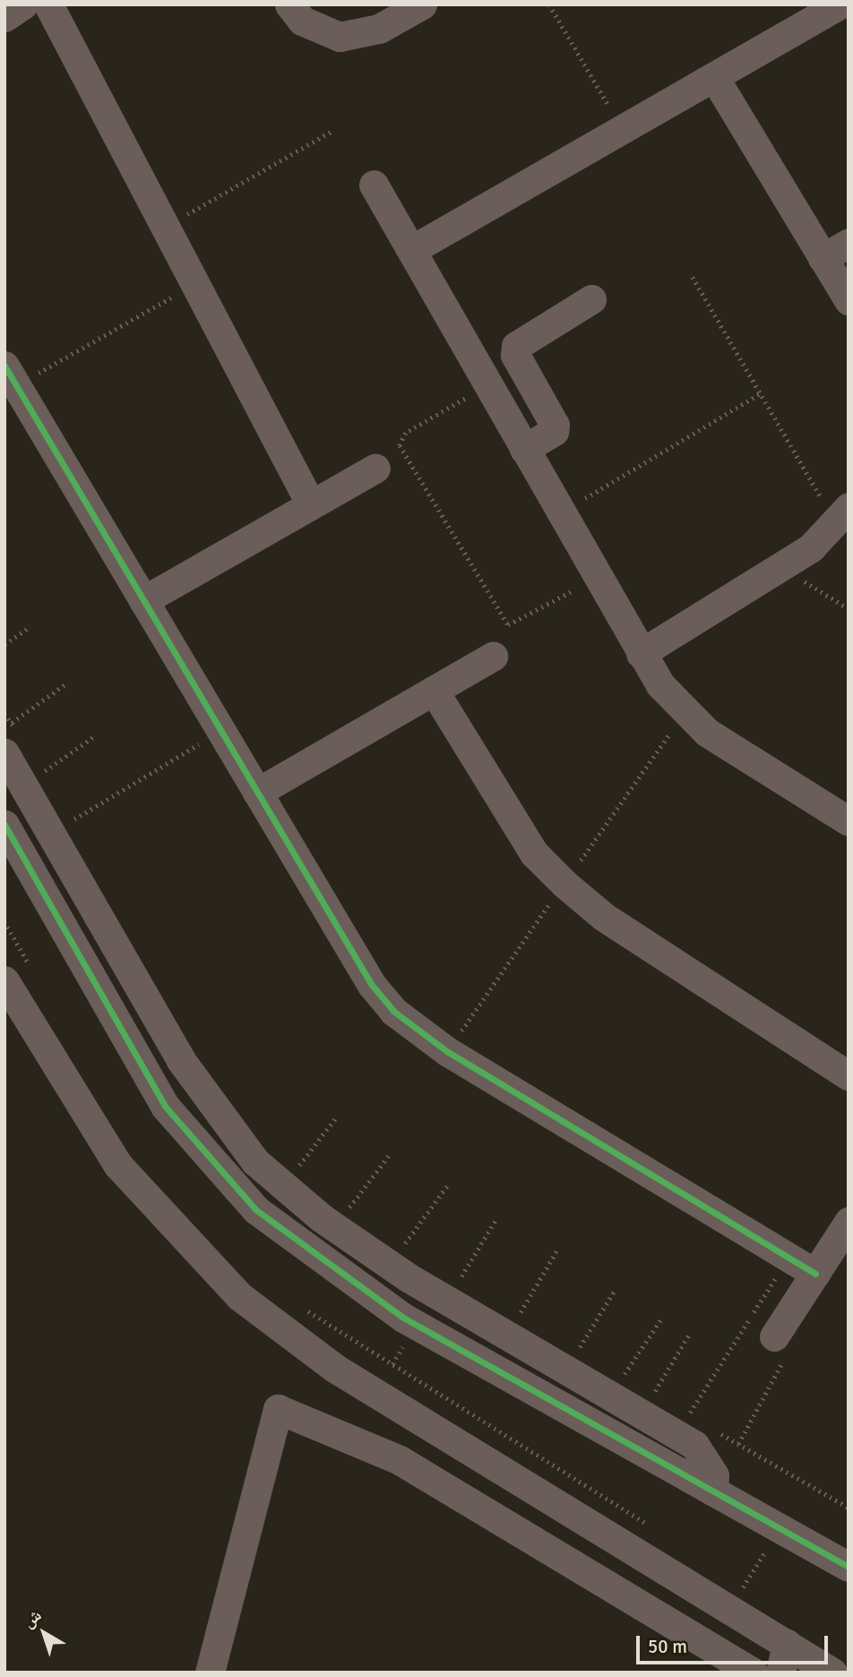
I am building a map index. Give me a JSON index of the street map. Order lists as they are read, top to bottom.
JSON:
{
  "scale_bar": "50 m",
  "north": "top left"
}
